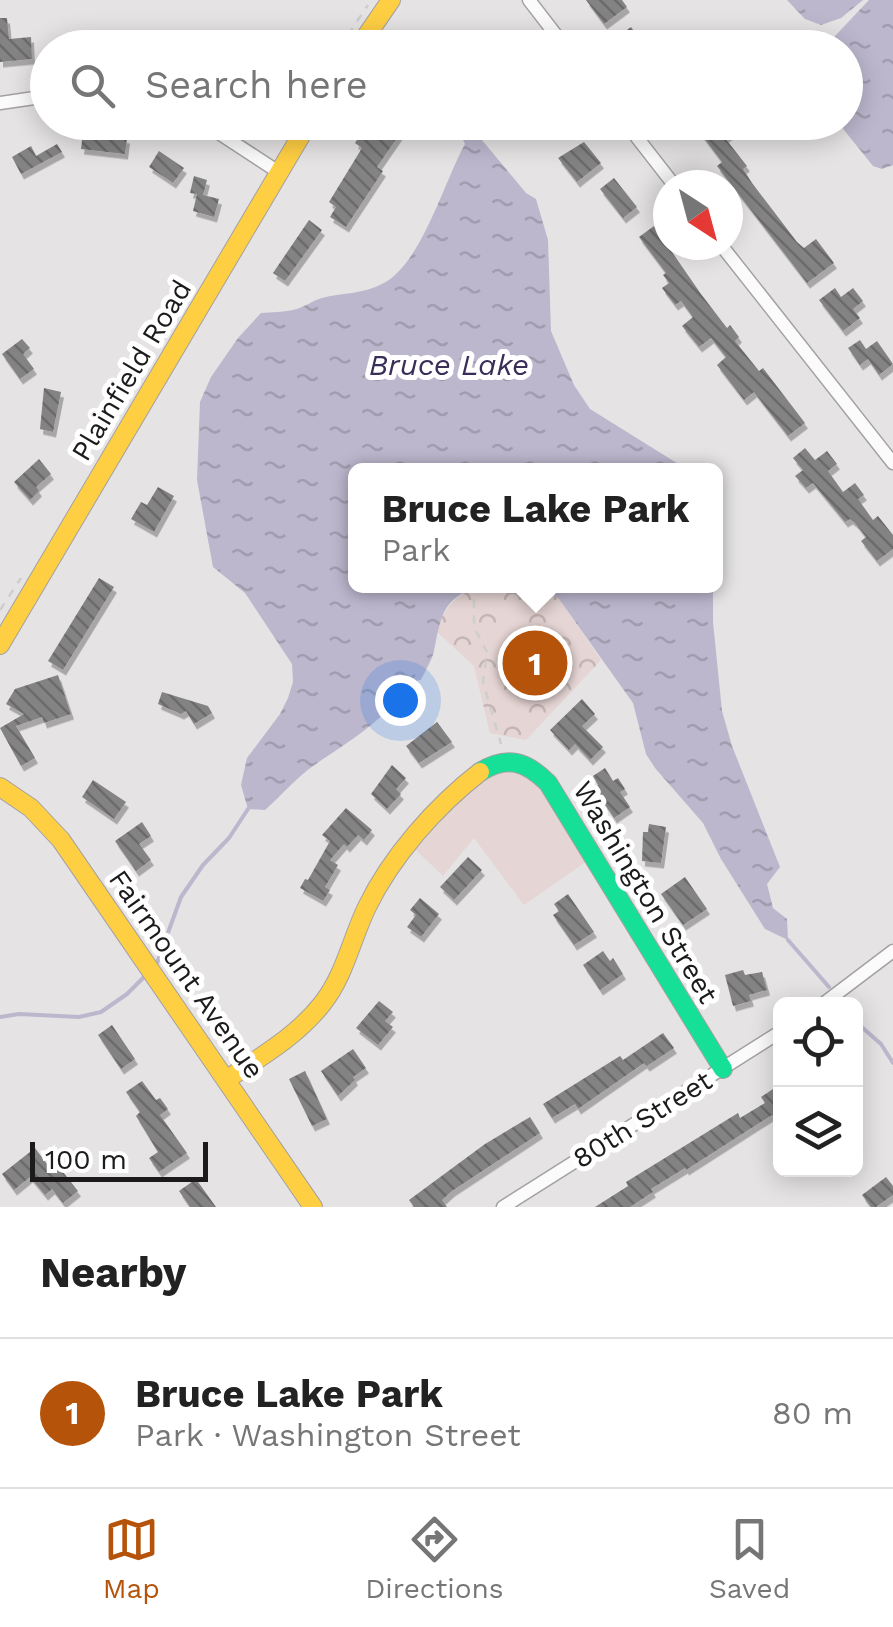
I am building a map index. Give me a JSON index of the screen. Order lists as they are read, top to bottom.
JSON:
{
  "streets": {
    "street": [
      "Plainfield Road",
      "Washington Street",
      "Fairmount Avenue",
      "80th Street"
    ]
  },
  "crossings": [
    ["Washington Street", "80th Street"]
  ],
  "water": ["Bruce Lake"],
  "scale_bar": "100 m",
  "north": "bottom right",
  "page": {
    "search": "Search here",
    "popup": ["Bruce Lake Park", "Park"],
    "pins": "1",
    "scale": "100 m",
    "heading": "Nearby",
    "list": [
      {
        "mark": "1",
        "name": "Bruce Lake Park",
        "note": "Park · Washington Street",
        "value": "80 m"
      }
    ],
    "nav": ["Map", "Directions", "Saved"]
  }
}
